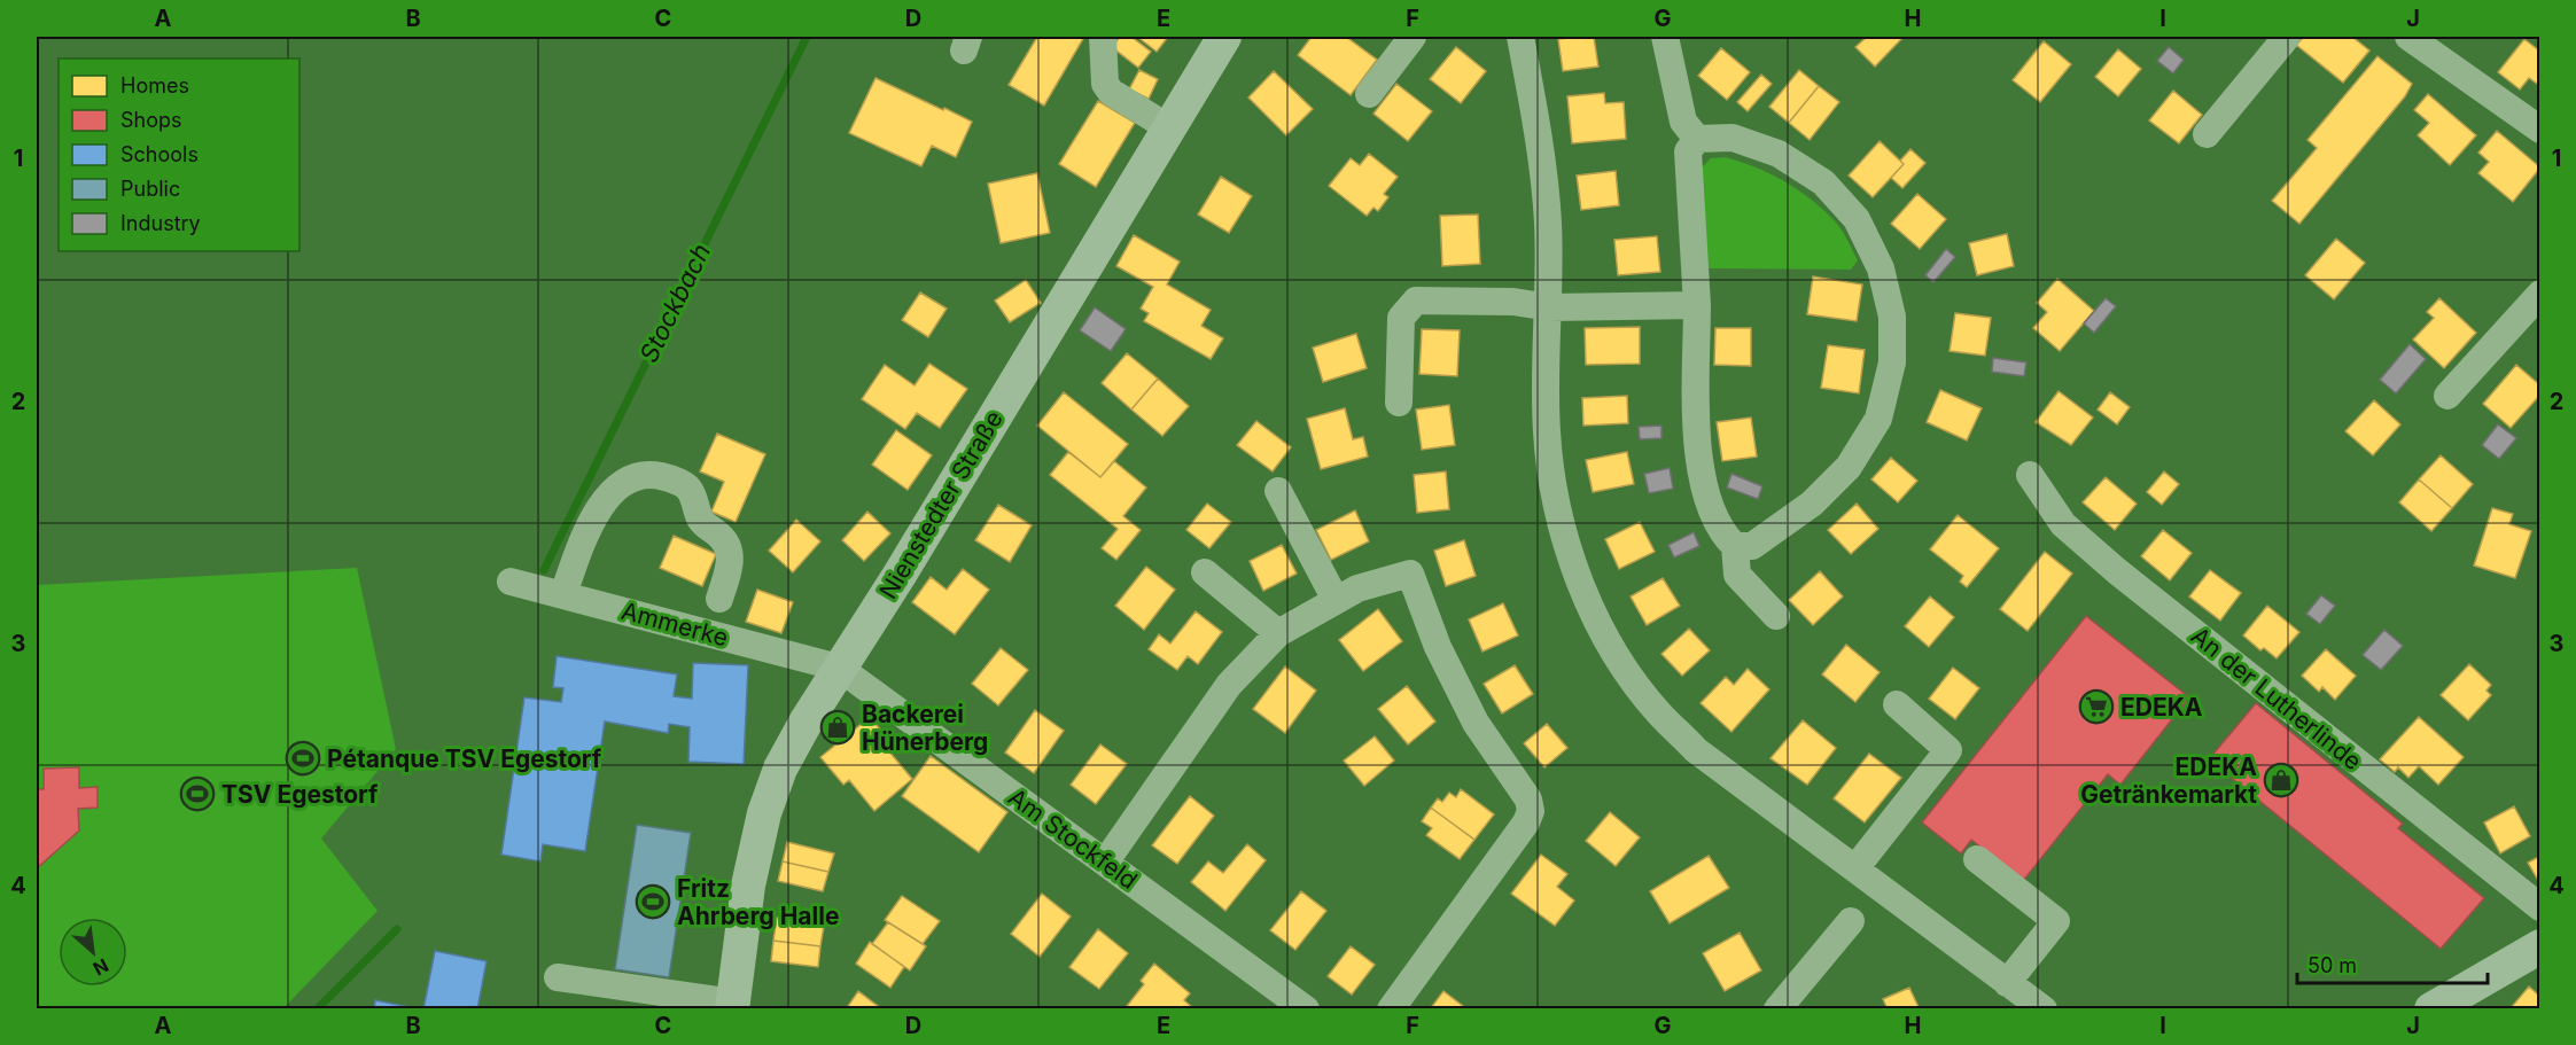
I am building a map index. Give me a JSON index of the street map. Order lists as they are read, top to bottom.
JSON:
{
  "streets": {
    "main road": ["Nienstedter Straße"],
    "street": ["Ammerke", "An der Lutherlinde", "Am Stockfeld"]
  },
  "crossings": [
    ["Nienstedter Straße", "Ammerke"],
    ["Nienstedter Straße", "Am Stockfeld"],
    ["Ammerke", "Am Stockfeld"]
  ],
  "water": ["Stockbach"],
  "places": {
    "supermarket": ["EDEKA"],
    "shop": ["Backerei Hünerberg", "EDEKA Getränkemarkt"],
    "sports": ["Pétanque TSV Egestorf", "TSV Egestorf", "Fritz Ahrberg Halle"]
  },
  "legend": [
    "Homes",
    "Shops",
    "Schools",
    "Public",
    "Industry"
  ],
  "scale_bar": "50 m",
  "north": "bottom right",
  "grid": {
    "columns": [
      "A",
      "B",
      "C",
      "D",
      "E",
      "F",
      "G",
      "H",
      "I",
      "J"
    ],
    "rows": [
      "1",
      "2",
      "3",
      "4"
    ]
  }
}
